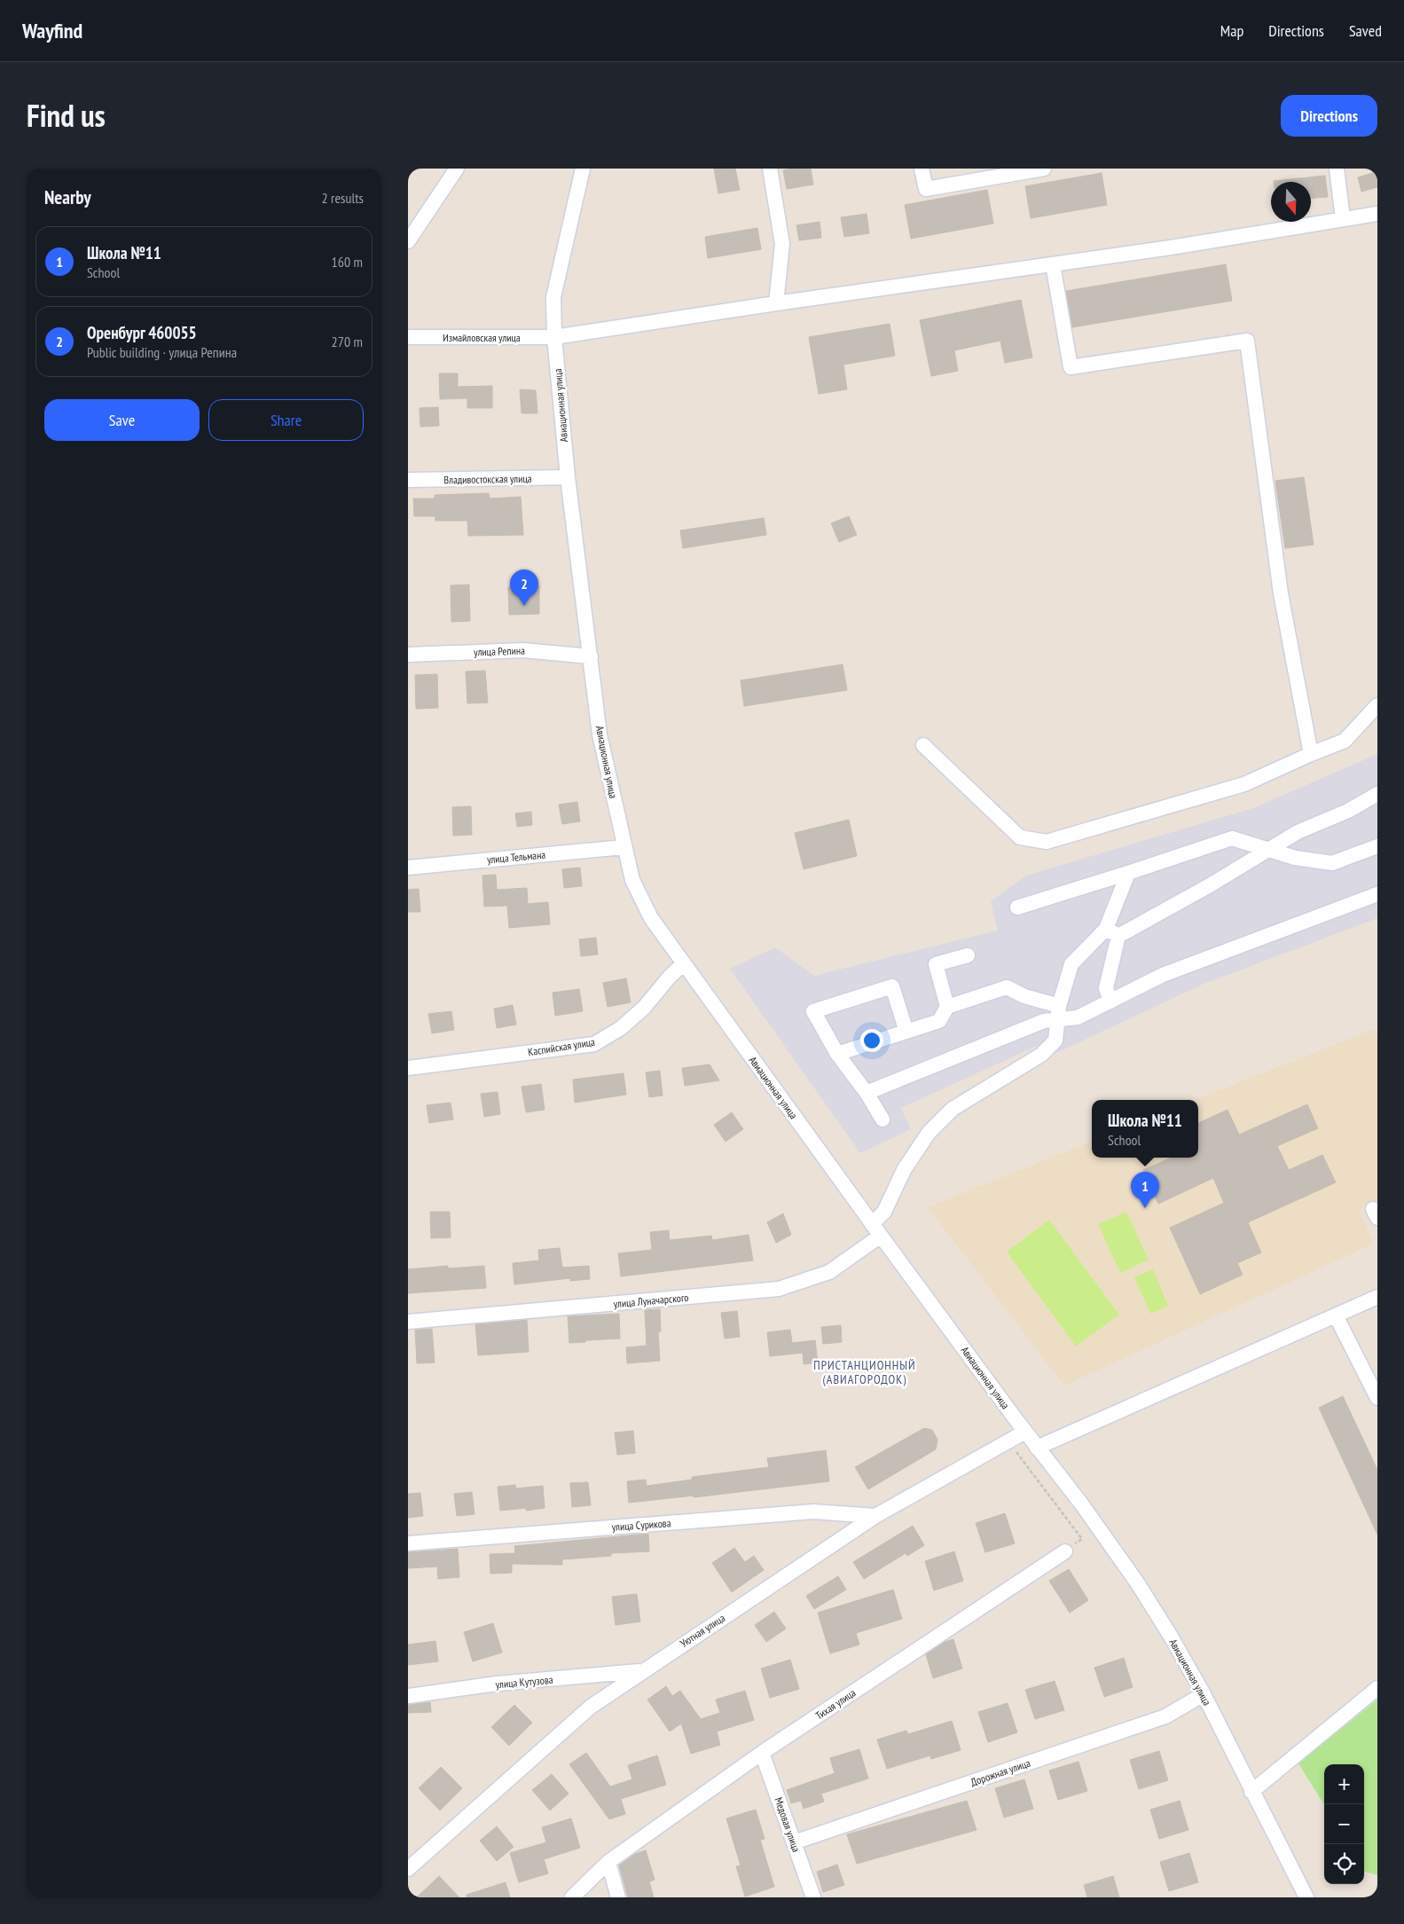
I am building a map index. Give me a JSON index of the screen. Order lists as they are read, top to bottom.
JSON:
{
  "streets": {
    "street": [
      "Измайловская улица",
      "Авиационная улица",
      "Владивостокская улица",
      "улица Репина",
      "улица Тельмана",
      "Каспийская улица",
      "улица Луначарского",
      "улица Сурикова",
      "Уютная улица",
      "улица Кутузова",
      "Тихая улица",
      "Дорожная улица",
      "Медовая улица"
    ]
  },
  "crossings": [
    ["Измайловская улица", "Авиационная улица"],
    ["Авиационная улица", "Владивостокская улица"],
    ["Авиационная улица", "улица Репина"],
    ["Авиационная улица", "улица Тельмана"],
    ["Авиационная улица", "Каспийская улица"],
    ["Авиационная улица", "улица Луначарского"],
    ["Авиационная улица", "Уютная улица"],
    ["Авиационная улица", "Дорожная улица"],
    ["улица Сурикова", "Уютная улица"],
    ["Уютная улица", "улица Кутузова"],
    ["Тихая улица", "Медовая улица"],
    ["Дорожная улица", "Медовая улица"]
  ],
  "districts": ["ПРИСТАНЦИОННЫЙ (АВИАГОРОДОК)"],
  "north": "bottom",
  "page": {
    "header": "Wayfind",
    "nav": ["Map", "Directions", "Saved"],
    "title": "Find us",
    "buttons": [
      "Directions",
      ["Save", "Share"]
    ],
    "heading": ["Nearby", "2 results"],
    "list": [
      {
        "mark": "1",
        "name": "Школа №11",
        "note": "School",
        "value": "160 m"
      },
      {
        "mark": "2",
        "name": "Оренбург 460055",
        "note": "Public building · улица Репина",
        "value": "270 m"
      }
    ],
    "pins": ["2", "1"],
    "popup": ["Школа №11", "School"],
    "map_buttons": ["+", "−"]
  }
}
